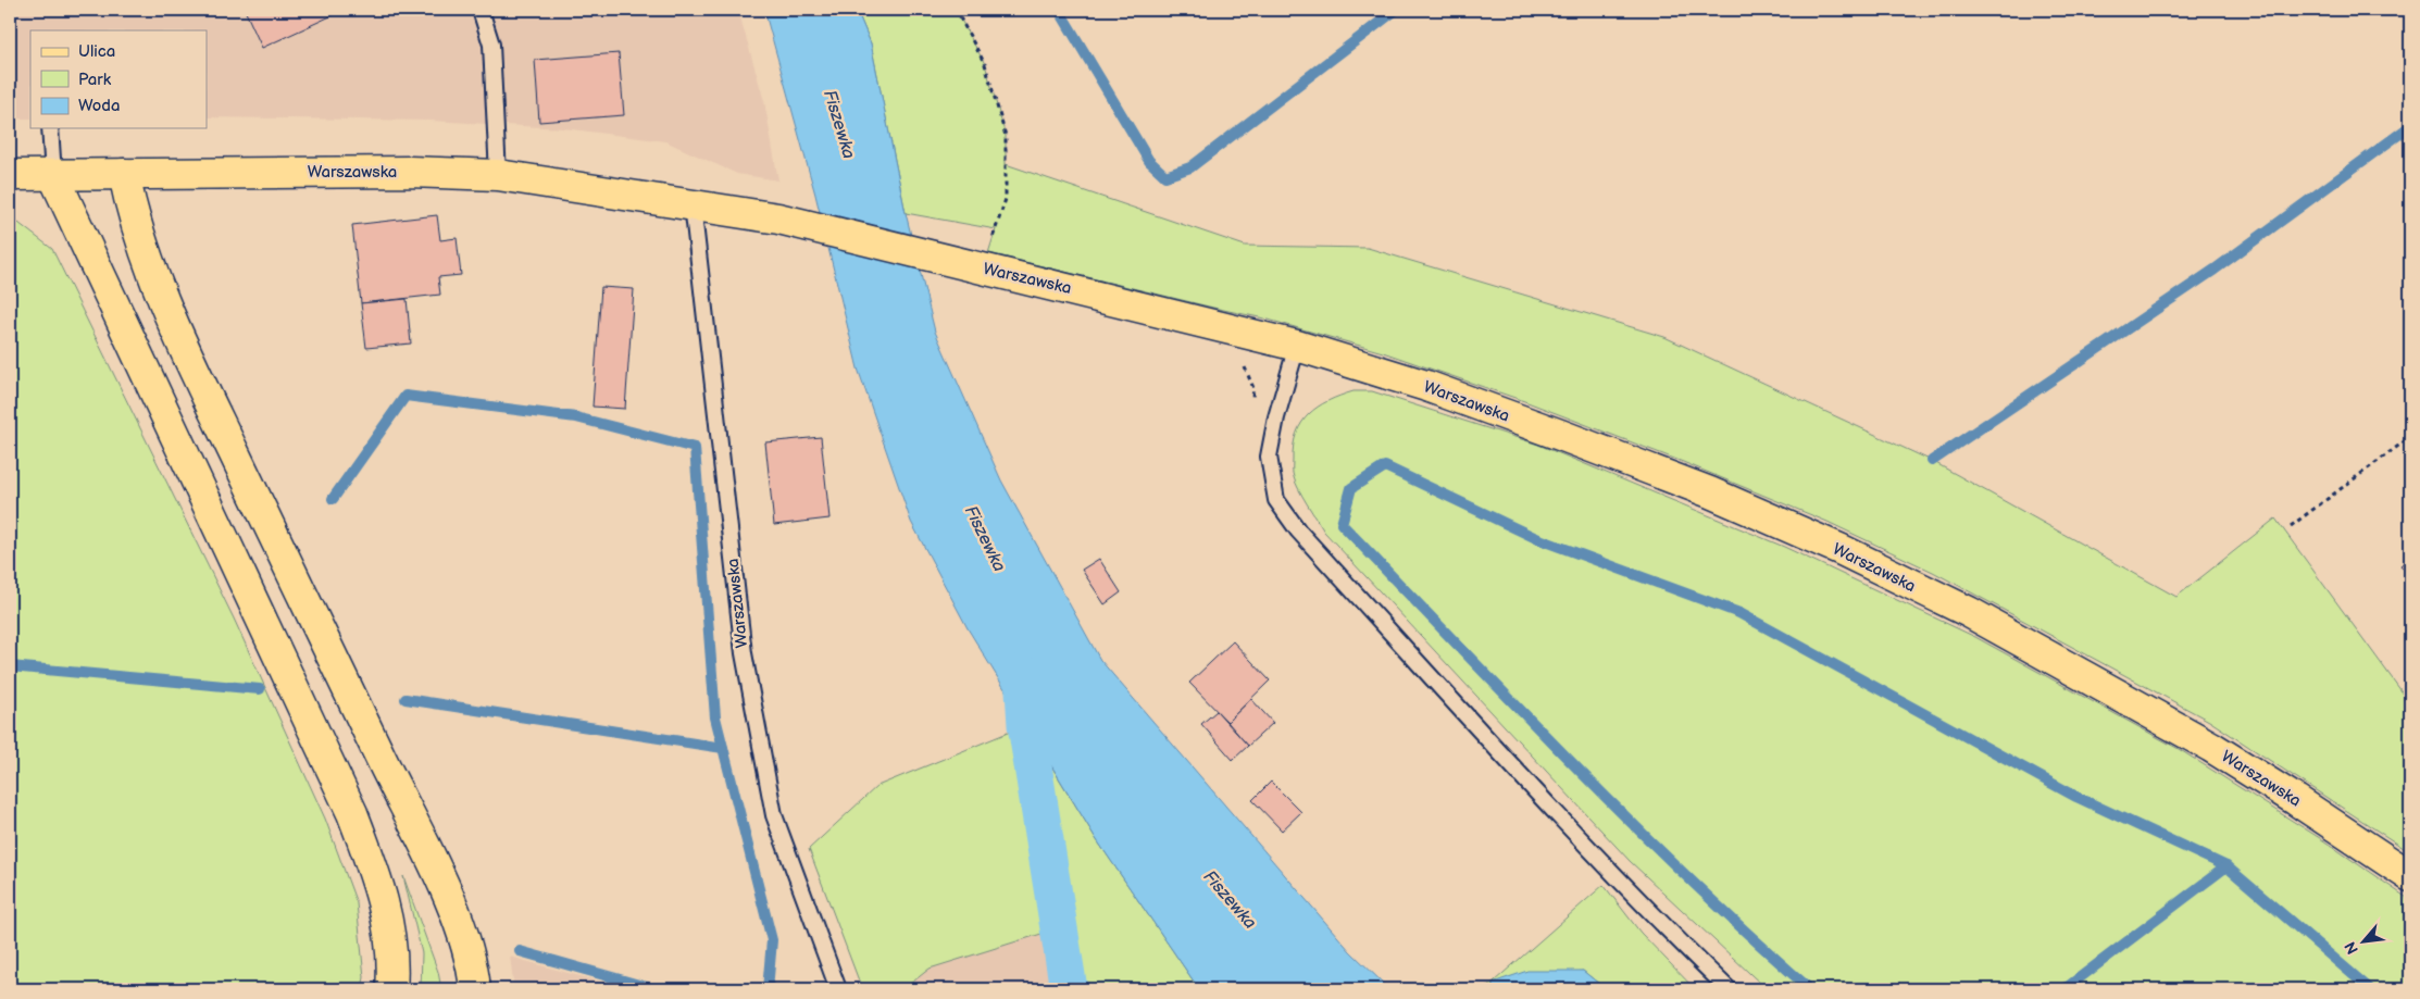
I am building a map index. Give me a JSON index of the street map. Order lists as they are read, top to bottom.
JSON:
{
  "streets": {
    "main road": ["Warszawska"]
  },
  "water": ["Fiszewka"],
  "legend": ["Ulica", "Park", "Woda"],
  "north": "bottom left"
}
